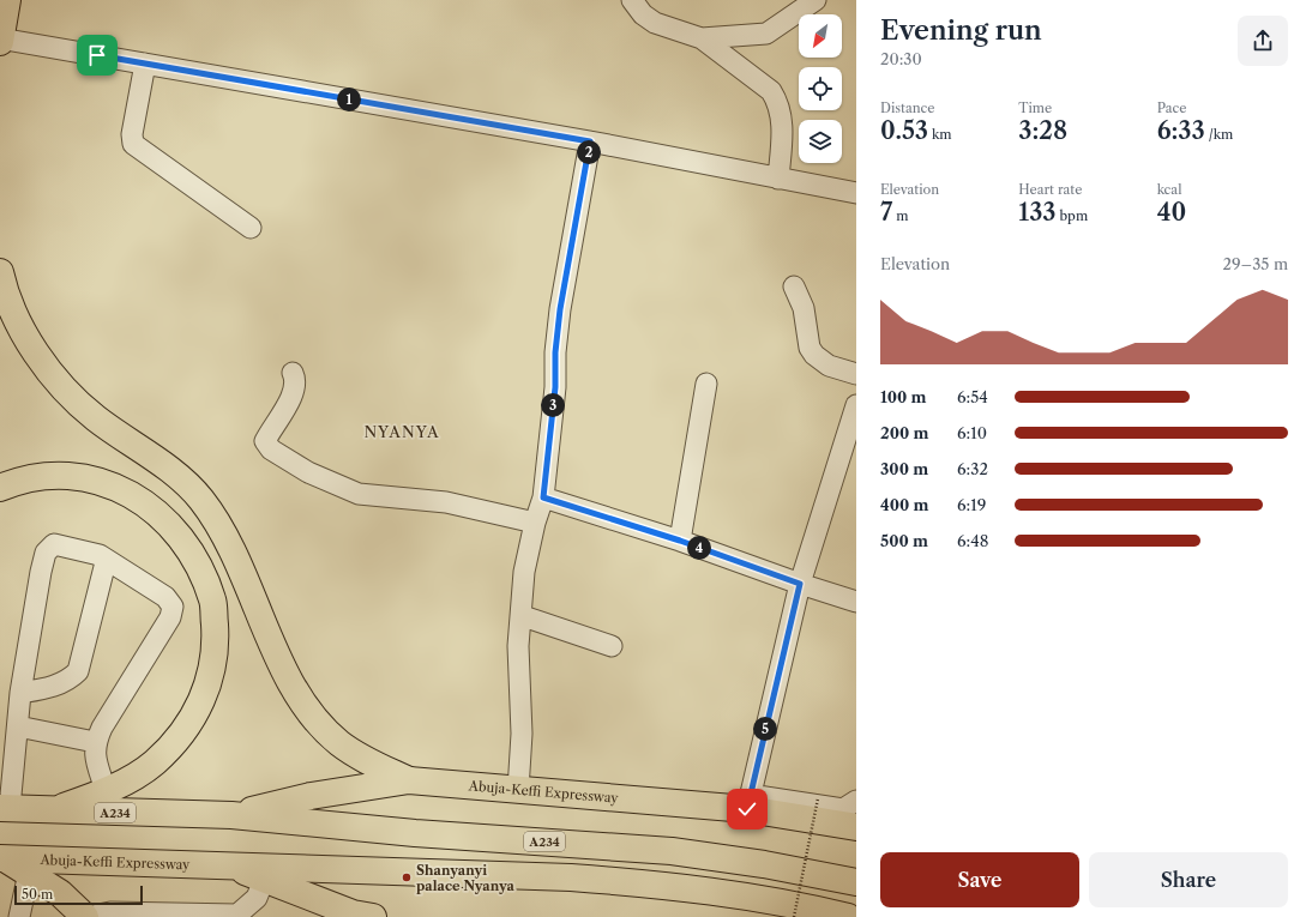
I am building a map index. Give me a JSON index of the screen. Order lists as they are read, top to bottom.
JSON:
{
  "streets": {
    "main road": ["Abuja-Keffi Expressway", "A234"]
  },
  "districts": ["NYANYA"],
  "places": ["Shanyanyi palace Nyanya"],
  "scale_bar": "50 m",
  "north": "bottom left",
  "page": {
    "heading": ["Evening run", "20:30"],
    "stats": [
      ["Distance", "0.53 km"],
      ["Time", "3:28"],
      ["Pace", "6:33 /km"],
      ["Elevation", "7 m"],
      ["Heart rate", "133 bpm"],
      ["kcal", "40"]
    ],
    "pins": [
      "1",
      "2",
      "3",
      "4",
      "5"
    ],
    "chart": ["Elevation", "29–35 m"],
    "list": [
      {
        "name": "100 m",
        "note": "6:54"
      },
      {
        "name": "200 m",
        "note": "6:10"
      },
      {
        "name": "300 m",
        "note": "6:32"
      },
      {
        "name": "400 m",
        "note": "6:19"
      },
      {
        "name": "500 m",
        "note": "6:48"
      }
    ],
    "buttons": ["Save", "Share"],
    "scale": "50 m"
  }
}
